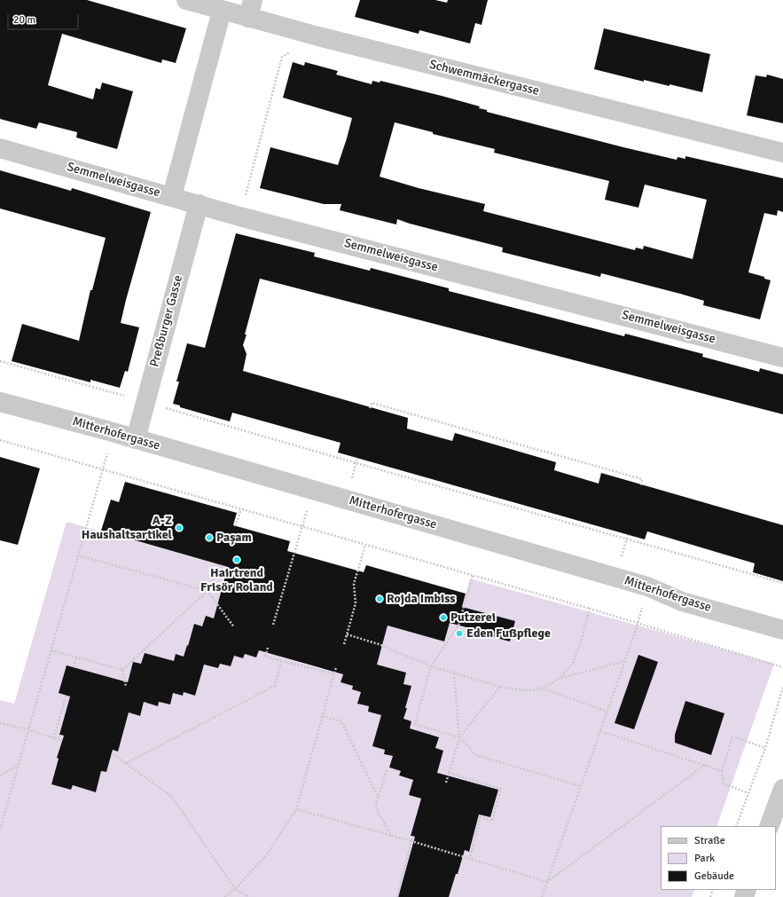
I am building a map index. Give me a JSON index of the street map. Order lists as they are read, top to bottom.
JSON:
{
  "streets": {
    "street": [
      "Schwemmäckergasse",
      "Semmelweisgasse",
      "Preßburger Gasse",
      "Mitterhofergasse"
    ]
  },
  "crossings": [
    ["Semmelweisgasse", "Preßburger Gasse"],
    ["Preßburger Gasse", "Mitterhofergasse"]
  ],
  "places": [
    "A-Z Haushaltsartikel",
    "Pașam",
    "Hairtrend Frisör Roland",
    "Rojda Imbiss",
    "Putzerei",
    "Eden Fußpflege"
  ],
  "legend": ["Straße", "Park", "Gebäude"],
  "scale_bar": "20 m"
}
